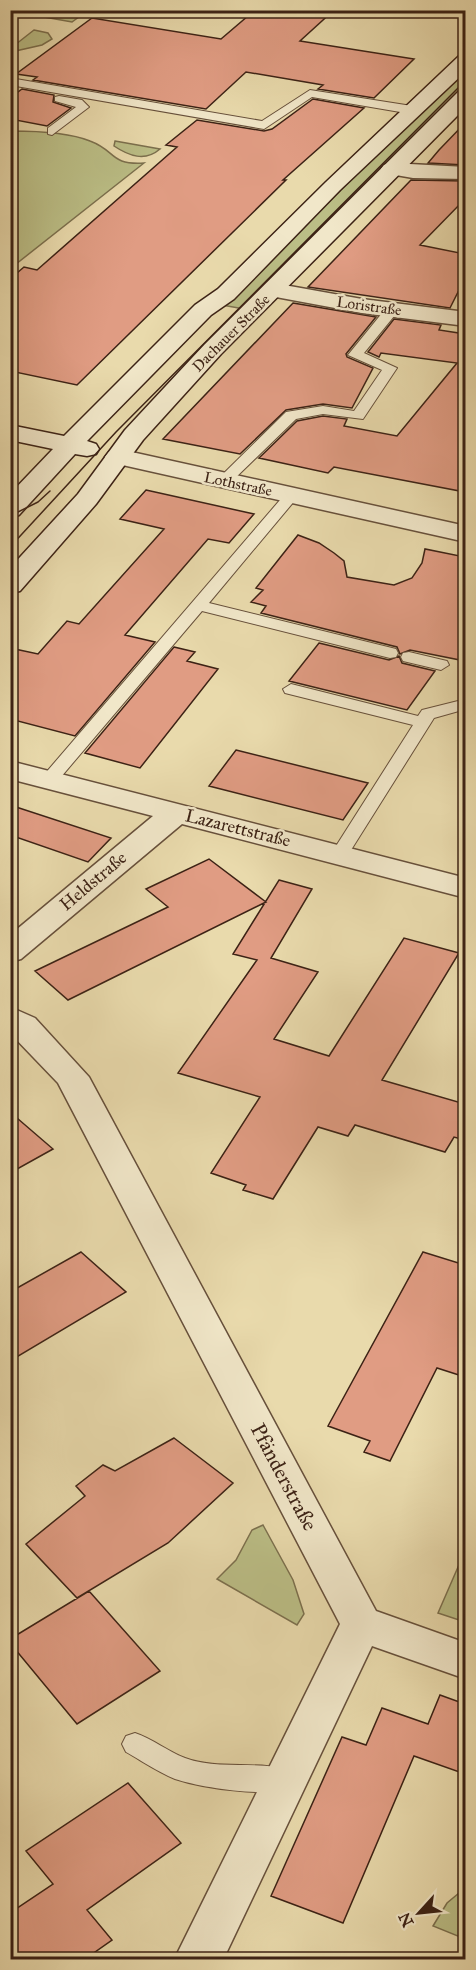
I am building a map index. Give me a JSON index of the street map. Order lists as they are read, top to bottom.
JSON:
{
  "streets": {
    "main road": [
      "Loristraße",
      "Dachauer Straße",
      "Lothstraße",
      "Lazarettstraße",
      "Heldstraße",
      "Pfänderstraße"
    ]
  },
  "crossings": [
    ["Loristraße", "Dachauer Straße"],
    ["Dachauer Straße", "Lothstraße"],
    ["Lazarettstraße", "Heldstraße"]
  ],
  "north": "bottom left"
}
